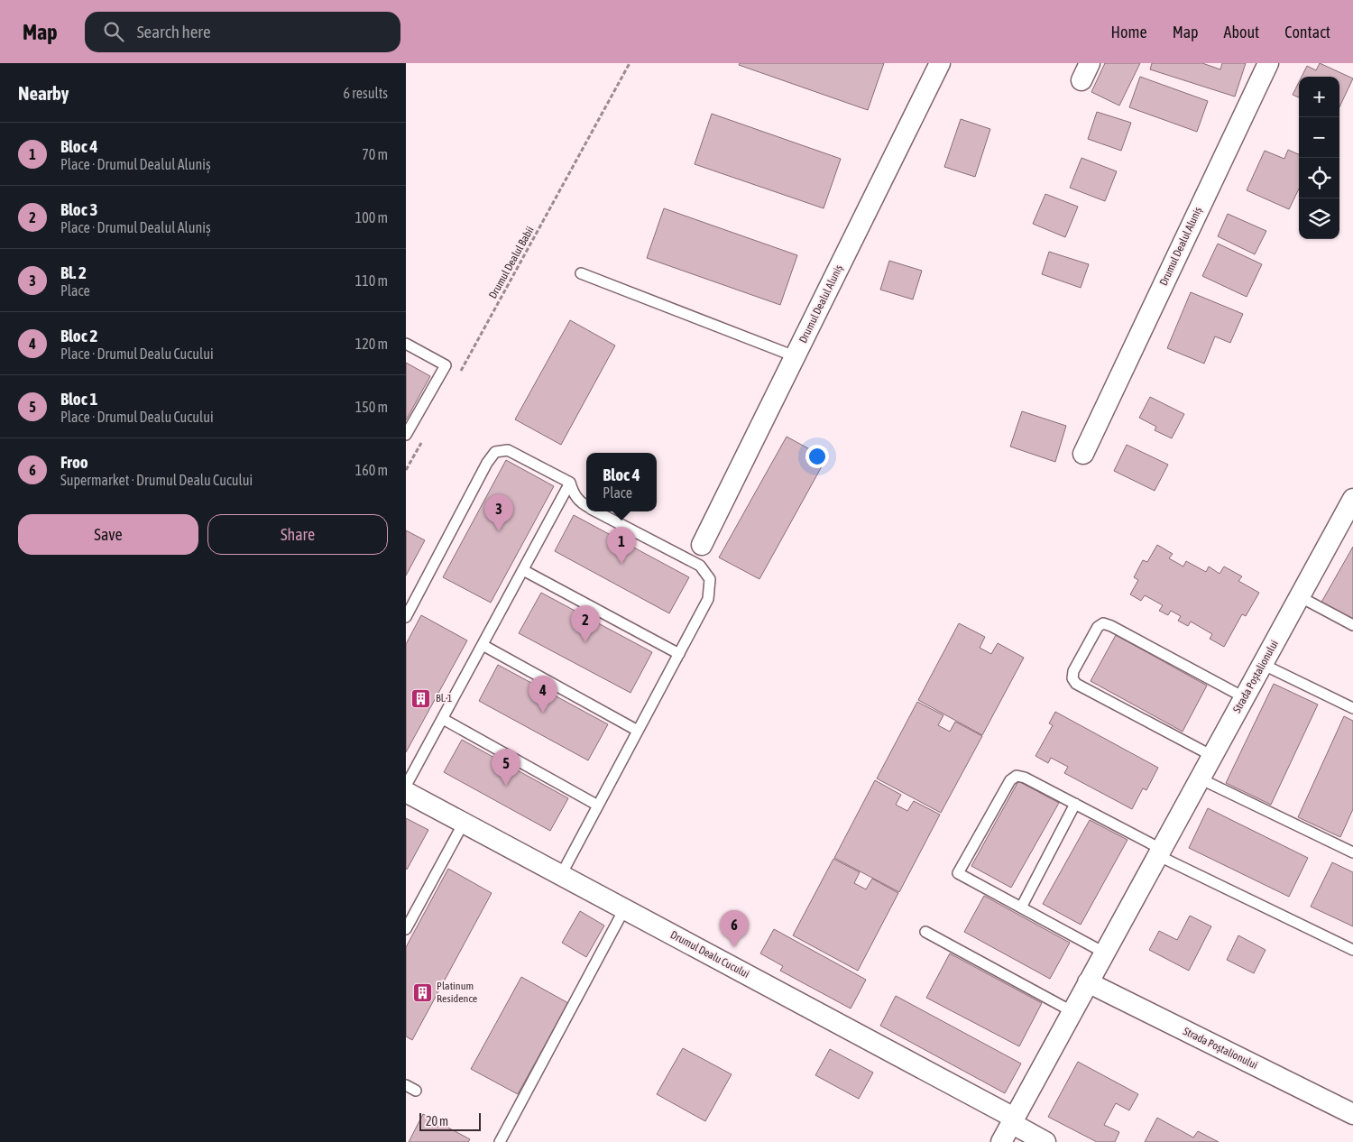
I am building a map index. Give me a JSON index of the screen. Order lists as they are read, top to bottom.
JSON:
{
  "streets": {
    "street": ["Drumul Dealul Aluniș", "Strada Poștalionului", "Drumul Dealu Cucului"],
    "path": ["Drumul Dealul Babii"]
  },
  "crossings": [
    ["Strada Poștalionului", "Drumul Dealu Cucului"]
  ],
  "places": {
    "building": ["Bl. 1", "Platinum Residence"]
  },
  "scale_bar": "20 m",
  "page": {
    "header": "Map",
    "search": "Search here",
    "nav": [
      "Home",
      "Map",
      "About",
      "Contact"
    ],
    "heading": ["Nearby", "6 results"],
    "map_buttons": ["+", "−"],
    "list": [
      {
        "mark": "1",
        "name": "Bloc 4",
        "note": "Place · Drumul Dealul Aluniș",
        "value": "70 m"
      },
      {
        "mark": "2",
        "name": "Bloc 3",
        "note": "Place · Drumul Dealul Aluniș",
        "value": "100 m"
      },
      {
        "mark": "3",
        "name": "Bl. 2",
        "note": "Place",
        "value": "110 m"
      },
      {
        "mark": "4",
        "name": "Bloc 2",
        "note": "Place · Drumul Dealu Cucului",
        "value": "120 m"
      },
      {
        "mark": "5",
        "name": "Bloc 1",
        "note": "Place · Drumul Dealu Cucului",
        "value": "150 m"
      },
      {
        "mark": "6",
        "name": "Froo",
        "note": "Supermarket · Drumul Dealu Cucului",
        "value": "160 m"
      }
    ],
    "popup": ["Bloc 4", "Place"],
    "pins": [
      "3",
      "1",
      "2",
      "4",
      "5",
      "6"
    ],
    "buttons": ["Save", "Share"],
    "scale": "20 m"
  }
}
